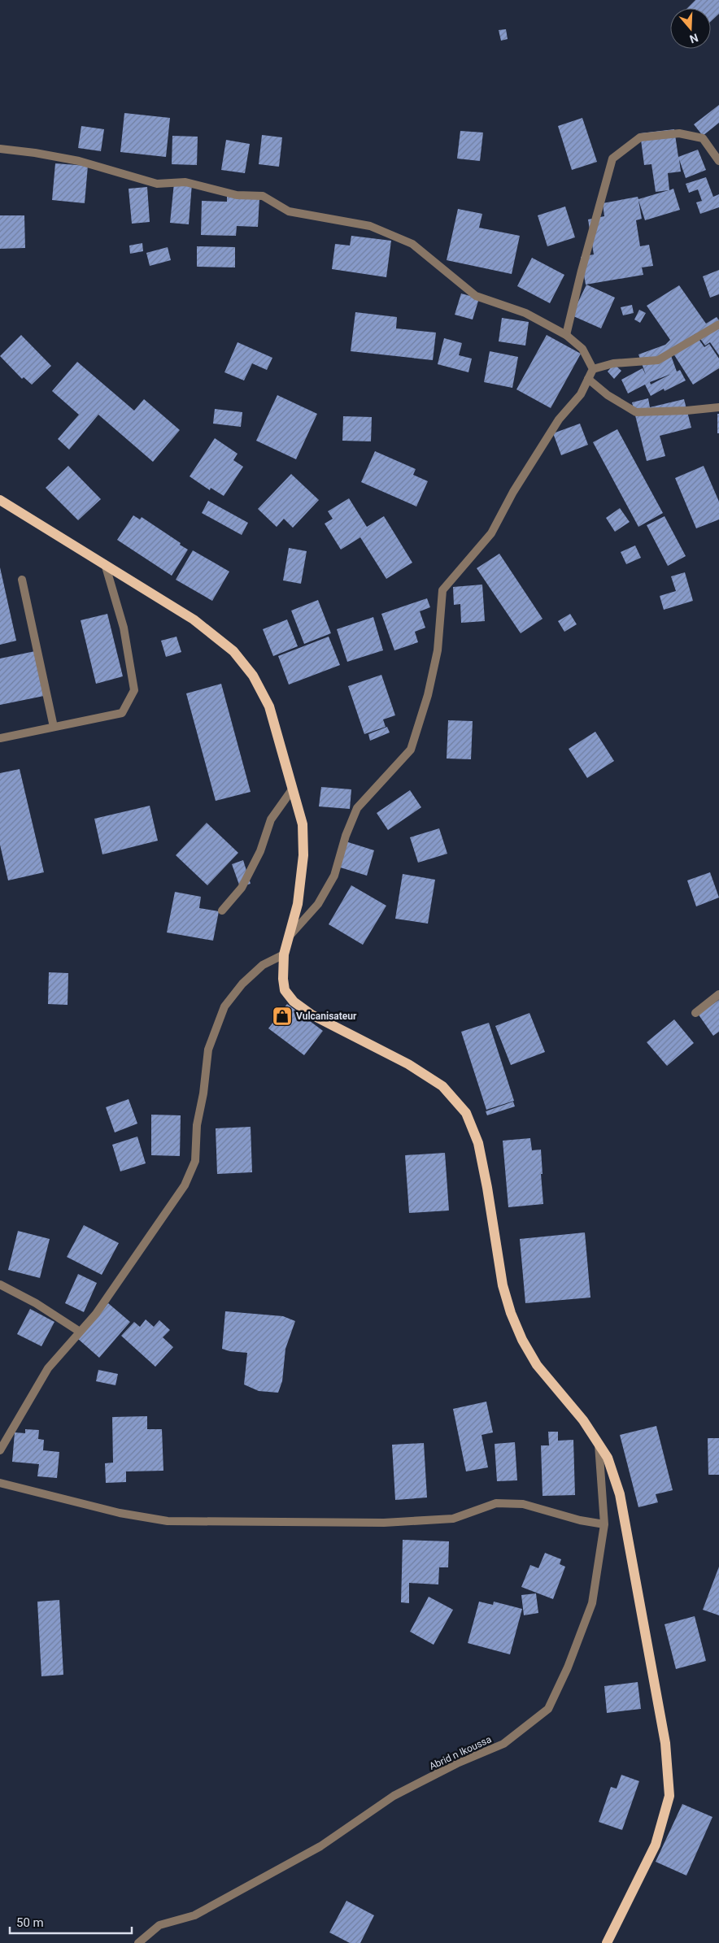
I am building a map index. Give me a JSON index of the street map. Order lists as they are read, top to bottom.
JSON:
{
  "streets": {
    "street": ["Abrid n Ikoussa"]
  },
  "places": {
    "shop": ["Vulcanisateur"]
  },
  "scale_bar": "50 m",
  "north": "bottom"
}
